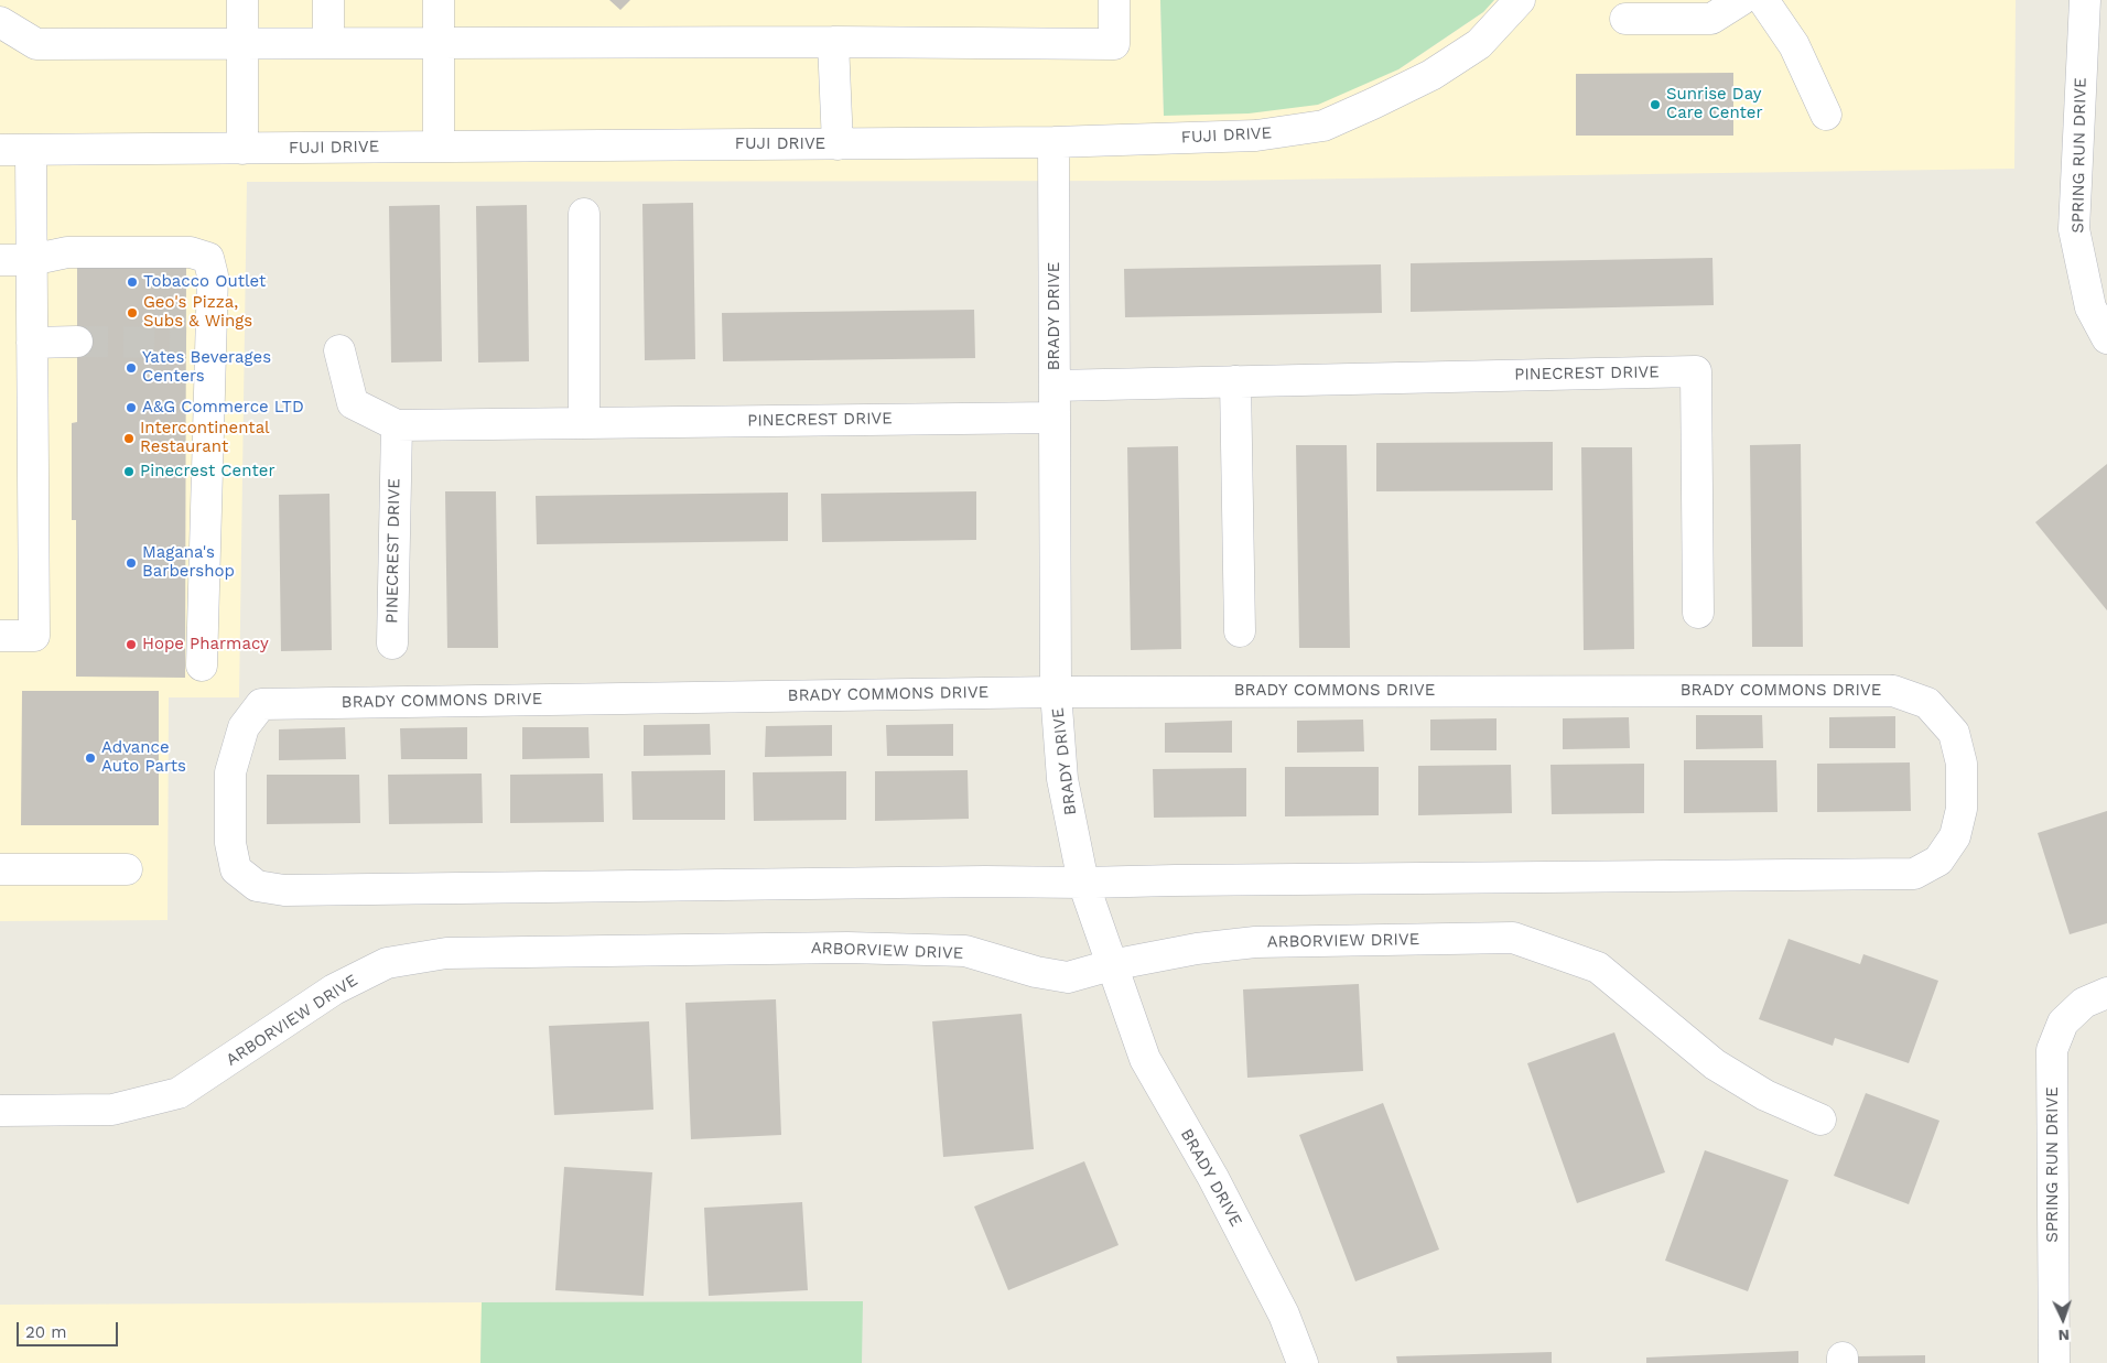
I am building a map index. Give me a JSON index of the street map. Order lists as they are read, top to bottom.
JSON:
{
  "streets": {
    "street": [
      "FUJI DRIVE",
      "SPRING RUN DRIVE",
      "BRADY DRIVE",
      "PINECREST DRIVE",
      "BRADY COMMONS DRIVE",
      "ARBORVIEW DRIVE"
    ]
  },
  "crossings": [
    ["FUJI DRIVE", "BRADY DRIVE"],
    ["BRADY DRIVE", "PINECREST DRIVE"],
    ["BRADY DRIVE", "BRADY COMMONS DRIVE"],
    ["BRADY DRIVE", "ARBORVIEW DRIVE"]
  ],
  "places": [
    "Sunrise Day Care Center",
    "Tobacco Outlet",
    "Geo's Pizza, Subs & Wings",
    "Yates Beverages Centers",
    "A&G Commerce LTD",
    "Intercontinental Restaurant",
    "Pinecrest Center",
    "Magana's Barbershop",
    "Hope Pharmacy",
    "Advance Auto Parts"
  ],
  "scale_bar": "20 m",
  "north": "bottom"
}
